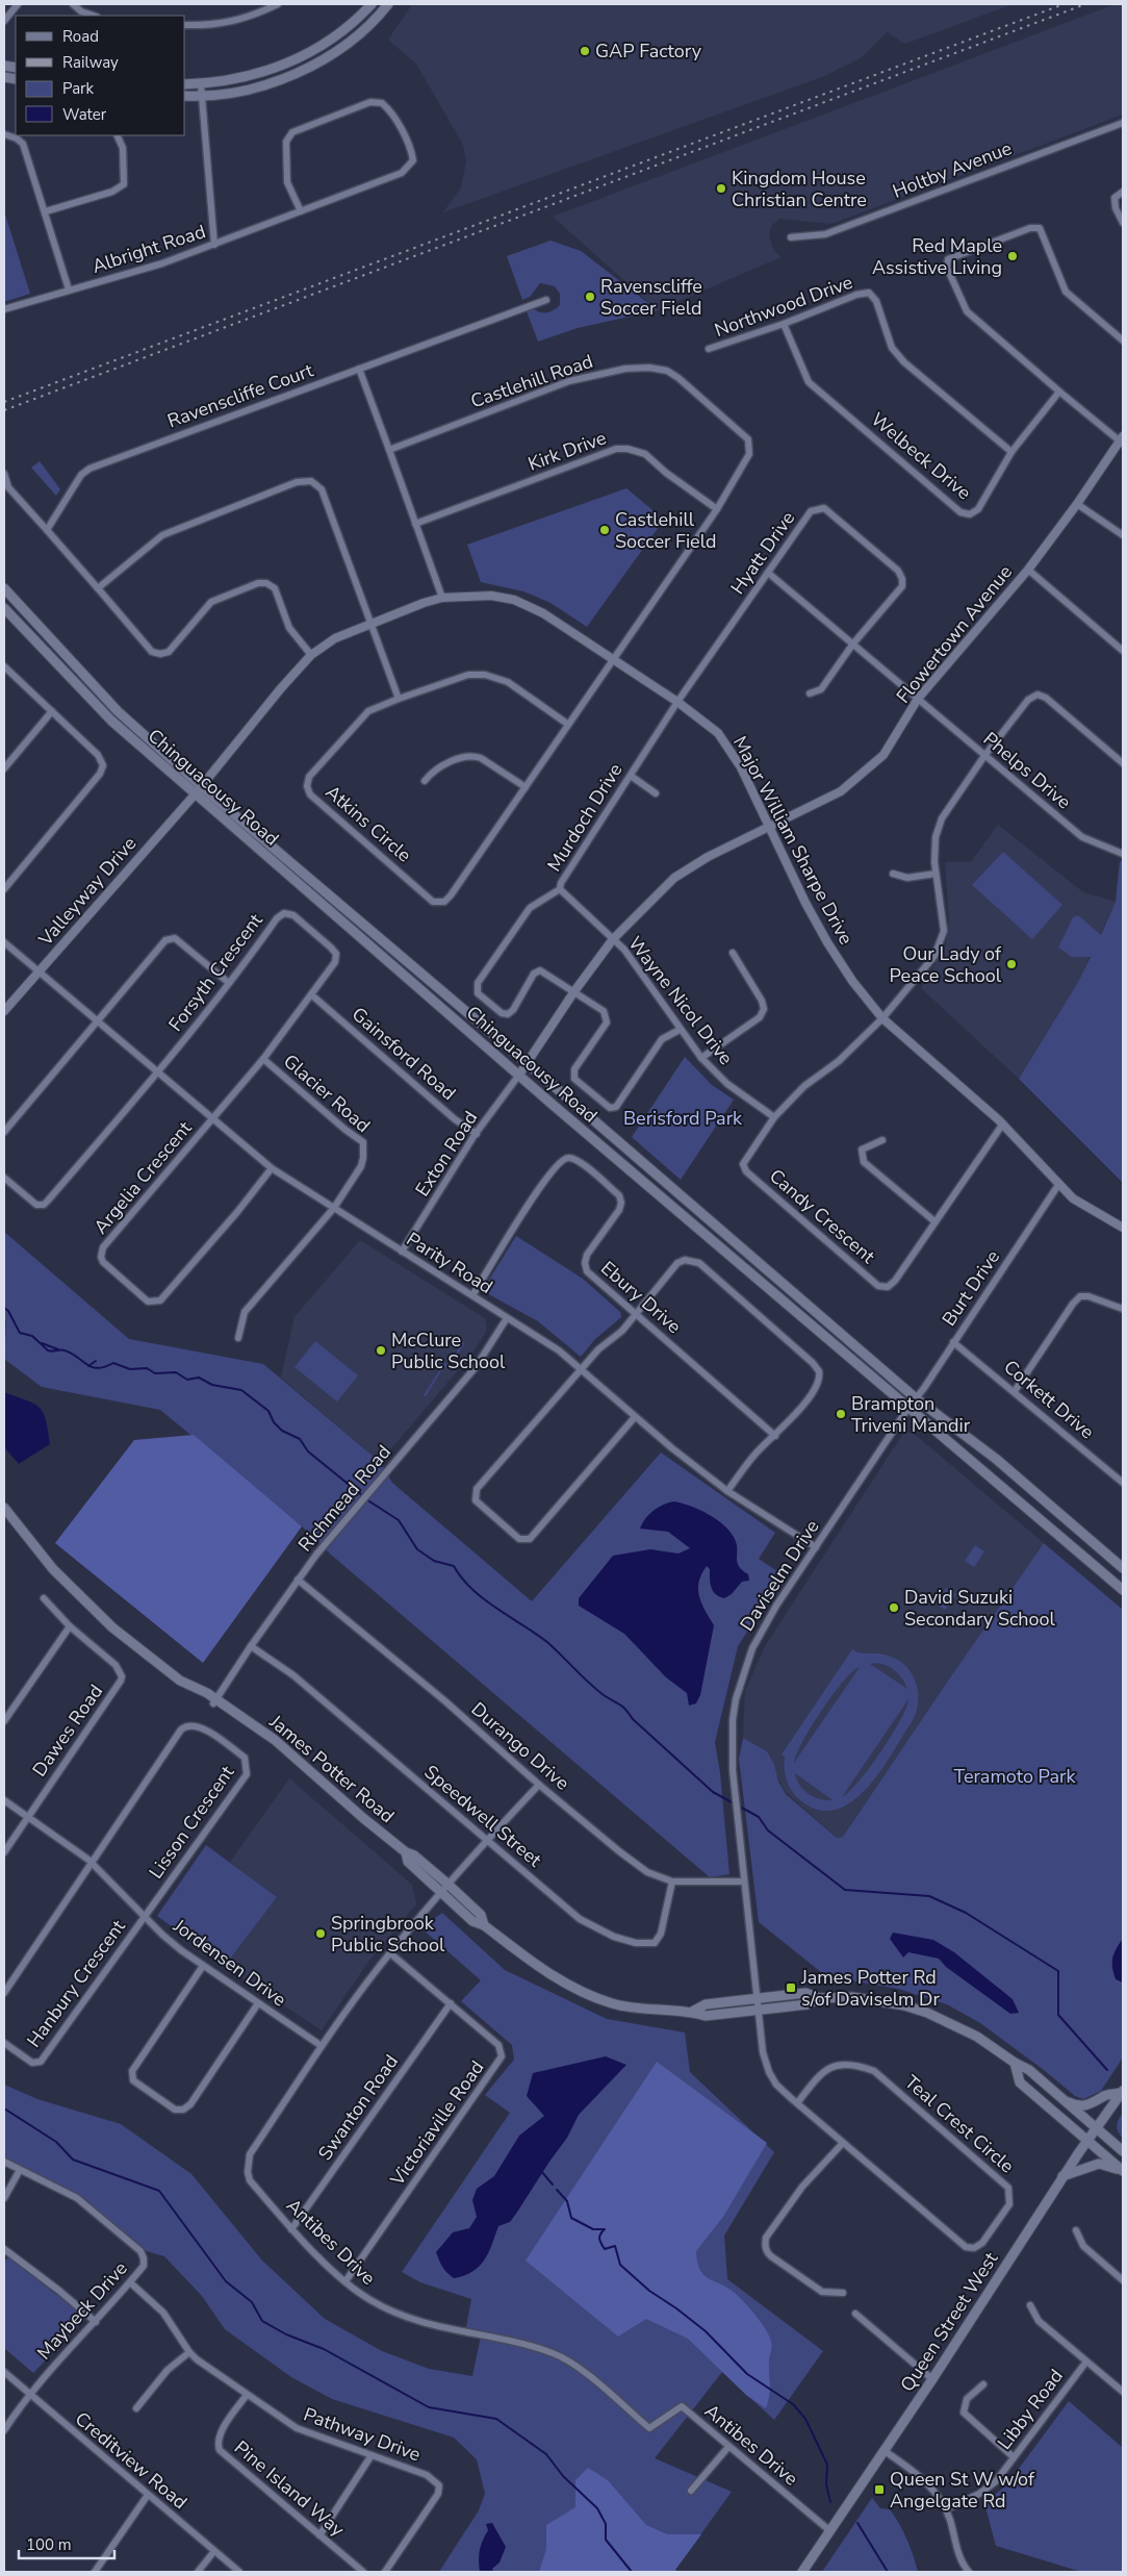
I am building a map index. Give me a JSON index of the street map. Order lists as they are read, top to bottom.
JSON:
{
  "streets": {
    "main road": ["Chinguacousy Road", "James Potter Road", "Queen Street West"],
    "street": [
      "Holtby Avenue",
      "Albright Road",
      "Northwood Drive",
      "Castlehill Road",
      "Ravenscliffe Court",
      "Kirk Drive",
      "Welbeck Drive",
      "Hyatt Drive",
      "Flowertown Avenue",
      "Phelps Drive",
      "Murdoch Drive",
      "Atkins Circle",
      "Major William Sharpe Drive",
      "Valleyway Drive",
      "Forsyth Crescent",
      "Wayne Nicol Drive",
      "Gainsford Road",
      "Glacier Road",
      "Exton Road",
      "Argelia Crescent",
      "Candy Crescent",
      "Parity Road",
      "Burt Drive",
      "Ebury Drive",
      "Corkett Drive",
      "Richmead Road",
      "Daviselm Drive",
      "Dawes Road",
      "Durango Drive",
      "Speedwell Street",
      "Lisson Crescent",
      "Jordensen Drive",
      "Hanbury Crescent",
      "Swanton Road",
      "Victoriaville Road",
      "Teal Crest Circle",
      "Antibes Drive",
      "Maybeck Drive",
      "Libby Road",
      "Pathway Drive",
      "Creditview Road",
      "Pine Island Way"
    ]
  },
  "crossings": [
    ["Northwood Drive", "Welbeck Drive"],
    ["Castlehill Road", "Kirk Drive"],
    ["Castlehill Road", "Atkins Circle"],
    ["Castlehill Road", "Major William Sharpe Drive"],
    ["Hyatt Drive", "Phelps Drive"],
    ["Hyatt Drive", "Murdoch Drive"],
    ["Hyatt Drive", "Major William Sharpe Drive"],
    ["Flowertown Avenue", "Phelps Drive"],
    ["Flowertown Avenue", "Chinguacousy Road"],
    ["Flowertown Avenue", "Murdoch Drive"],
    ["Flowertown Avenue", "Major William Sharpe Drive"],
    ["Flowertown Avenue", "Wayne Nicol Drive"],
    ["Flowertown Avenue", "Exton Road"],
    ["Phelps Drive", "Candy Crescent"],
    ["Chinguacousy Road", "Major William Sharpe Drive"],
    ["Chinguacousy Road", "Valleyway Drive"],
    ["Chinguacousy Road", "Exton Road"],
    ["Chinguacousy Road", "Burt Drive"],
    ["Chinguacousy Road", "Daviselm Drive"],
    ["Murdoch Drive", "Major William Sharpe Drive"],
    ["Murdoch Drive", "Wayne Nicol Drive"],
    ["Atkins Circle", "Major William Sharpe Drive"],
    ["Major William Sharpe Drive", "Valleyway Drive"],
    ["Major William Sharpe Drive", "Candy Crescent"],
    ["Major William Sharpe Drive", "Burt Drive"],
    ["Valleyway Drive", "Parity Road"],
    ["Forsyth Crescent", "Gainsford Road"],
    ["Forsyth Crescent", "Glacier Road"],
    ["Forsyth Crescent", "Argelia Crescent"],
    ["Forsyth Crescent", "Parity Road"],
    ["Wayne Nicol Drive", "Candy Crescent"],
    ["Gainsford Road", "Exton Road"],
    ["Glacier Road", "Parity Road"],
    ["Exton Road", "Parity Road"],
    ["Argelia Crescent", "Parity Road"],
    ["Parity Road", "Ebury Drive"],
    ["Parity Road", "Richmead Road"],
    ["Parity Road", "Daviselm Drive"],
    ["Burt Drive", "Corkett Drive"],
    ["Burt Drive", "Daviselm Drive"],
    ["Richmead Road", "Durango Drive"],
    ["Richmead Road", "James Potter Road"],
    ["Richmead Road", "Speedwell Street"],
    ["Daviselm Drive", "Durango Drive"],
    ["Daviselm Drive", "James Potter Road"],
    ["Daviselm Drive", "Teal Crest Circle"],
    ["Dawes Road", "Jordensen Drive"],
    ["Durango Drive", "Speedwell Street"],
    ["Durango Drive", "Antibes Drive"],
    ["James Potter Road", "Teal Crest Circle"],
    ["James Potter Road", "Antibes Drive"],
    ["James Potter Road", "Queen Street West"],
    ["Speedwell Street", "Antibes Drive"],
    ["Lisson Crescent", "Jordensen Drive"],
    ["Lisson Crescent", "Hanbury Crescent"],
    ["Jordensen Drive", "Hanbury Crescent"],
    ["Jordensen Drive", "Antibes Drive"],
    ["Swanton Road", "Victoriaville Road"],
    ["Swanton Road", "Antibes Drive"],
    ["Victoriaville Road", "Antibes Drive"],
    ["Antibes Drive", "Queen Street West"],
    ["Maybeck Drive", "Pathway Drive"],
    ["Maybeck Drive", "Creditview Road"],
    ["Pathway Drive", "Pine Island Way"]
  ],
  "parks": ["Berisford Park", "Teramoto Park"],
  "places": {
    "other": [
      "GAP Factory",
      "Kingdom House Christian Centre",
      "Red Maple Assistive Living",
      "Ravenscliffe Soccer Field",
      "Castlehill Soccer Field",
      "Our Lady of Peace School",
      "McClure Public School",
      "Brampton Triveni Mandir",
      "David Suzuki Secondary School",
      "Springbrook Public School"
    ],
    "transit": ["James Potter Rd s/of Daviselm Dr", "Queen St W w/of Angelgate Rd"]
  },
  "legend": [
    "Road",
    "Railway",
    "Park",
    "Water"
  ],
  "scale_bar": "100 m"
}
